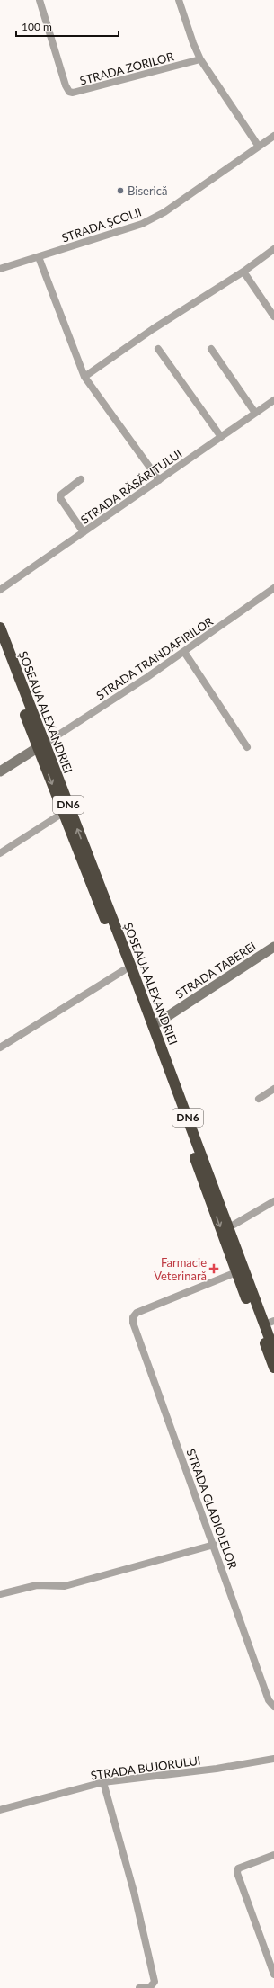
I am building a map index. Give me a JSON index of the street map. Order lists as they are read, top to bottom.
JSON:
{
  "streets": {
    "highway": ["ȘOSEAUA ALEXANDRIEI", "DN6"],
    "street": [
      "STRADA ZORILOR",
      "STRADA ȘCOLII",
      "STRADA RĂSĂRITULUI",
      "STRADA TRANDAFIRILOR",
      "STRADA TABEREI",
      "STRADA GLADIOLELOR",
      "STRADA BUJORULUI"
    ]
  },
  "crossings": [
    ["STRADA TRANDAFIRILOR", "ȘOSEAUA ALEXANDRIEI"],
    ["ȘOSEAUA ALEXANDRIEI", "STRADA TABEREI"],
    ["ȘOSEAUA ALEXANDRIEI", "STRADA GLADIOLELOR"]
  ],
  "places": {
    "other": ["Biserică"],
    "health": ["Farmacie Veterinară"]
  },
  "scale_bar": "100 m"
}
